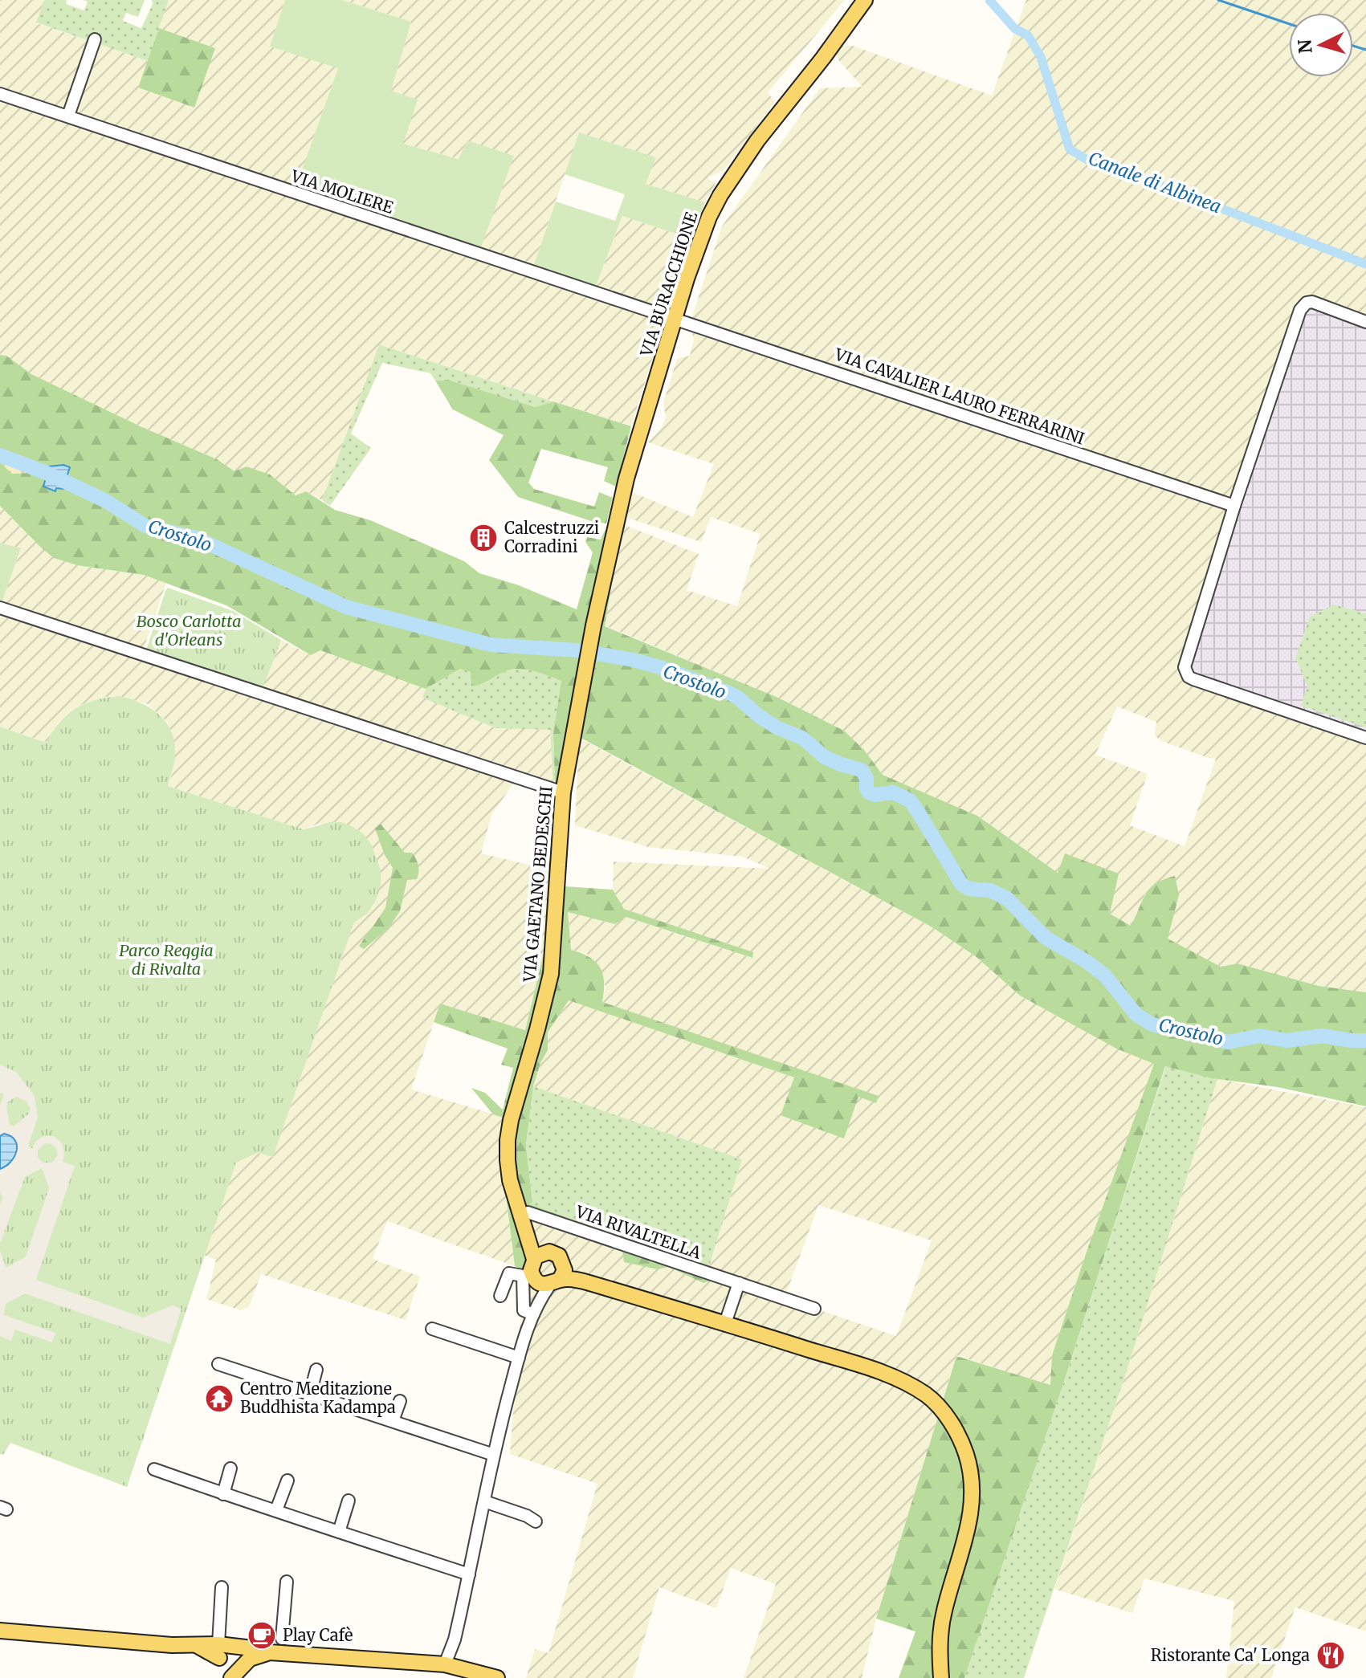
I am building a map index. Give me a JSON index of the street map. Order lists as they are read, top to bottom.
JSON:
{
  "streets": {
    "main road": ["VIA BURACCHIONE", "VIA GAETANO BEDESCHI"],
    "street": ["VIA MOLIERE", "VIA CAVALIER LAURO FERRARINI", "VIA RIVALTELLA"]
  },
  "crossings": [
    ["VIA MOLIERE", "VIA BURACCHIONE"],
    ["VIA MOLIERE", "VIA CAVALIER LAURO FERRARINI"],
    ["VIA BURACCHIONE", "VIA CAVALIER LAURO FERRARINI"],
    ["VIA BURACCHIONE", "VIA GAETANO BEDESCHI"],
    ["VIA GAETANO BEDESCHI", "VIA RIVALTELLA"]
  ],
  "water": ["Canale di Albinea", "Crostolo"],
  "parks": ["Bosco Carlotta d'Orleans", "Parco Reggia di Rivalta"],
  "places": {
    "building": ["Calcestruzzi Corradini"],
    "temple": ["Centro Meditazione Buddhista Kadampa"],
    "cafe": ["Play Cafè"],
    "restaurant": ["Ristorante Ca' Longa"]
  },
  "north": "left"
}
